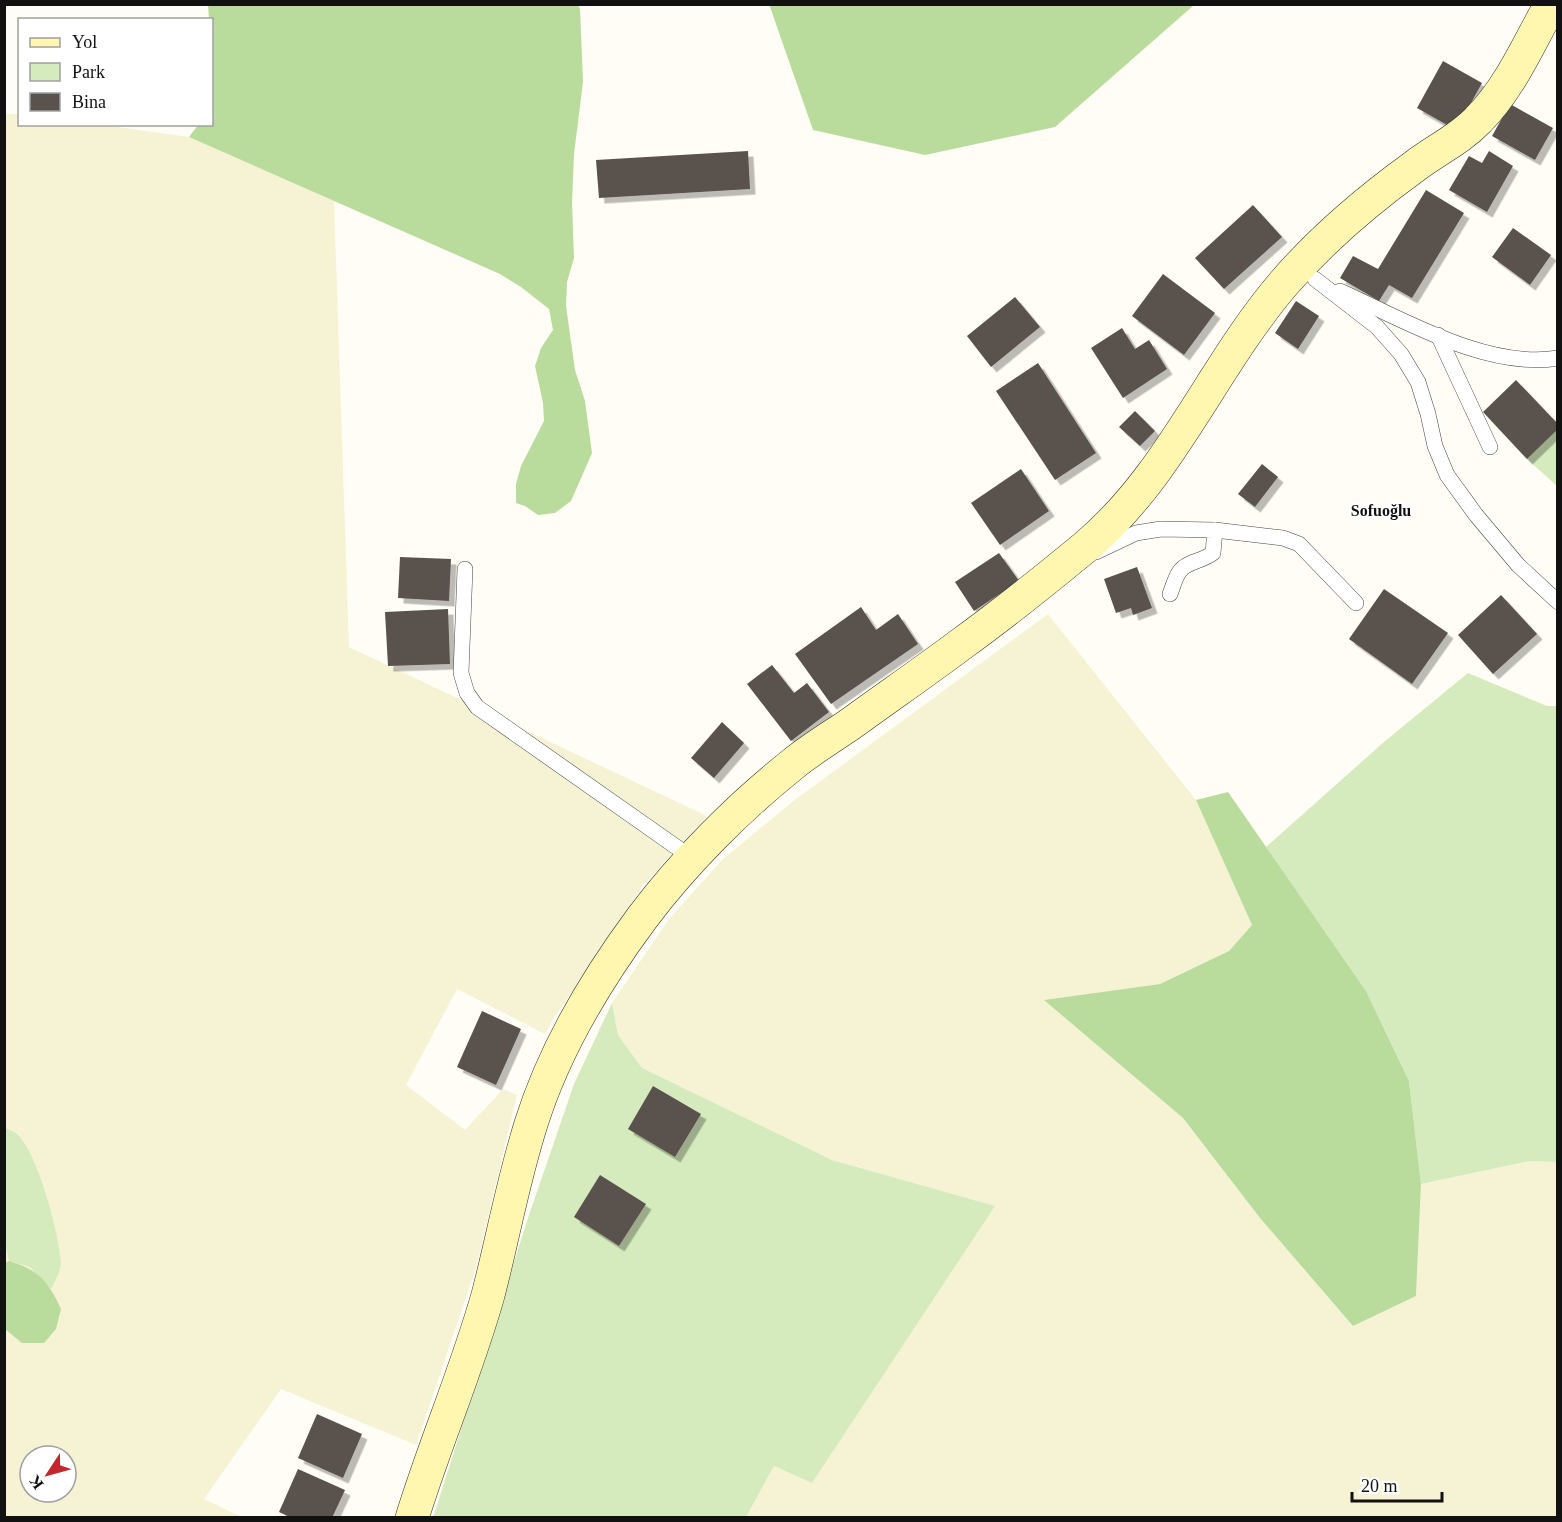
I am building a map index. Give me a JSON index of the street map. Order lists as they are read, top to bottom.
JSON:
{
  "districts": ["Sofuoğlu"],
  "legend": ["Yol", "Park", "Bina"],
  "scale_bar": "20 m",
  "north": "bottom left"
}
